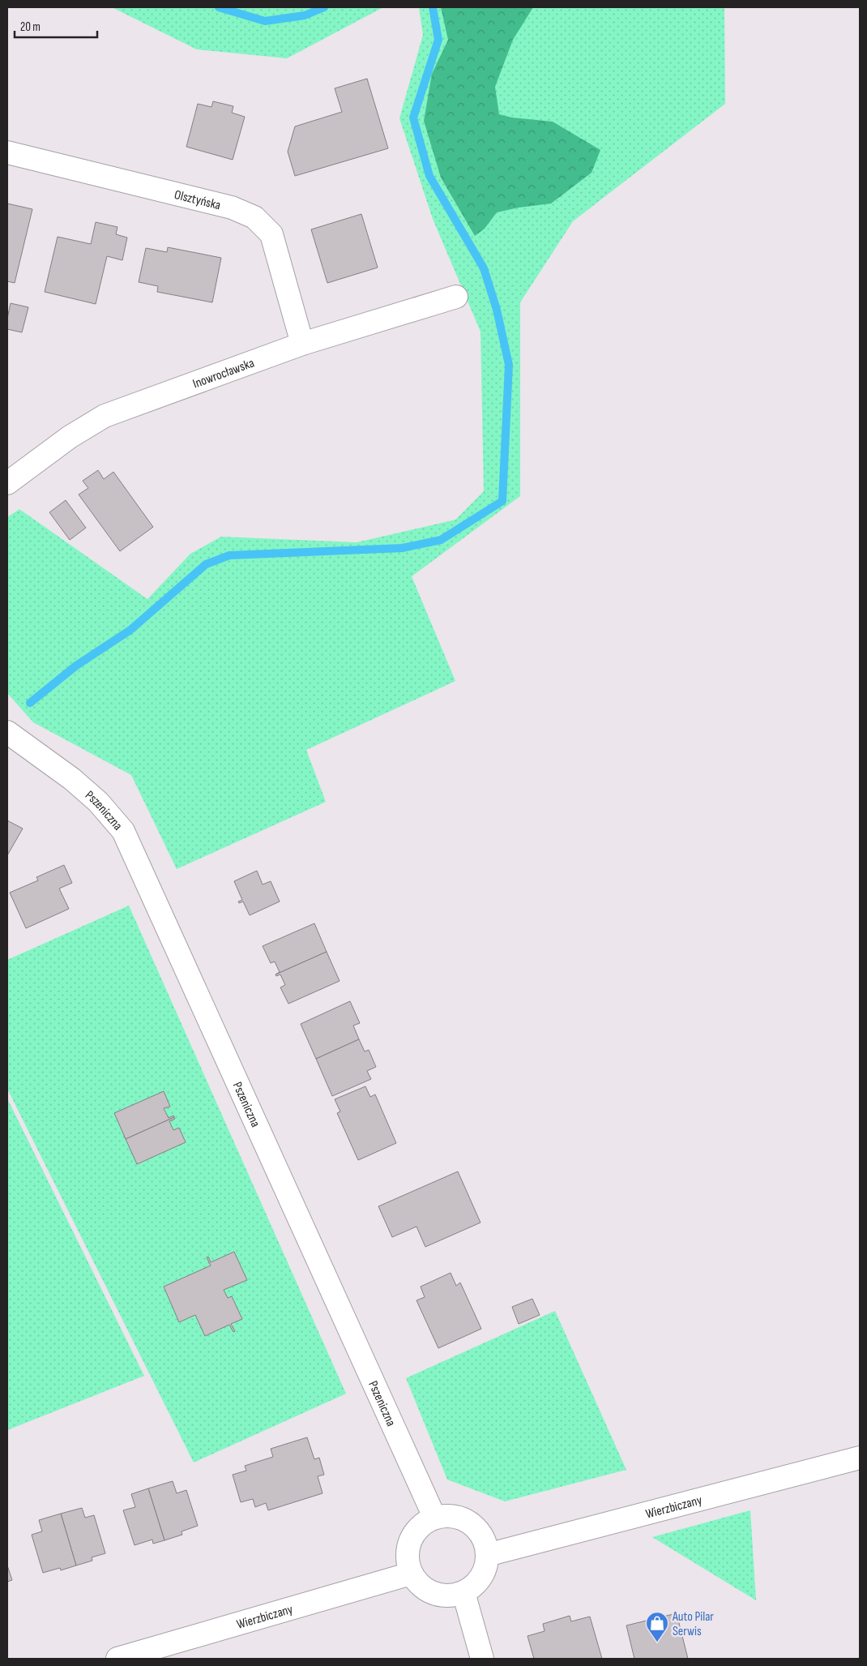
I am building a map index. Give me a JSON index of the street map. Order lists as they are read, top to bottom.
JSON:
{
  "streets": {
    "street": [
      "Olsztyńska",
      "Inowrocławska",
      "Pszeniczna",
      "Wierzbiczany"
    ]
  },
  "crossings": [
    ["Olsztyńska", "Inowrocławska"],
    ["Pszeniczna", "Wierzbiczany"]
  ],
  "places": {
    "shop": ["Auto Pilar Serwis"]
  },
  "scale_bar": "20 m"
}
